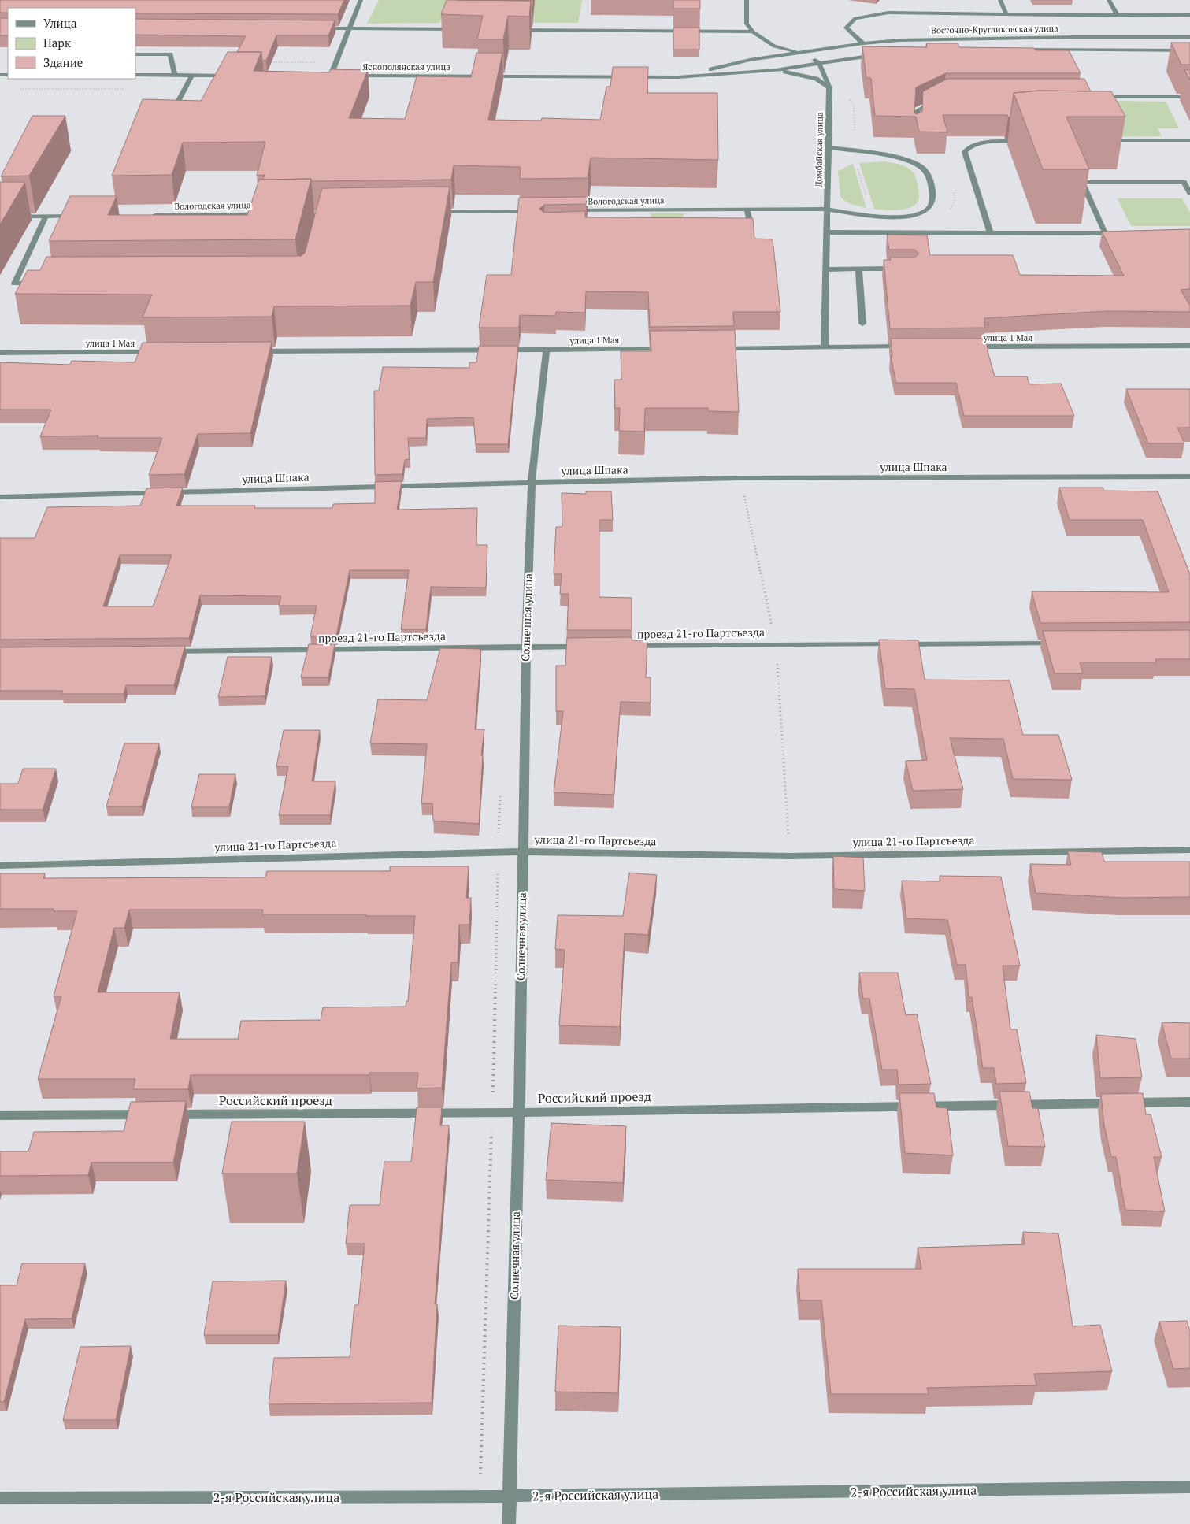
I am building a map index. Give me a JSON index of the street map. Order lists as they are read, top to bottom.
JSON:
{
  "streets": {
    "street": [
      "Восточно-Кругликовская улица",
      "Яснополянская улица",
      "Домбайская улица",
      "Вологодская улица",
      "улица 1 Мая",
      "улица Шпака",
      "Солнечная улица",
      "проезд 21-го Партсъезда",
      "улица 21-го Партсъезда",
      "Российский проезд",
      "2-я Российская улица"
    ]
  },
  "crossings": [
    ["Восточно-Кругликовская улица", "Яснополянская улица"],
    ["Домбайская улица", "Вологодская улица"],
    ["улица 1 Мая", "Солнечная улица"],
    ["улица Шпака", "Солнечная улица"],
    ["Солнечная улица", "проезд 21-го Партсъезда"],
    ["Солнечная улица", "улица 21-го Партсъезда"],
    ["Солнечная улица", "Российский проезд"],
    ["Солнечная улица", "2-я Российская улица"]
  ],
  "legend": ["Улица", "Парк", "Здание"]
}
